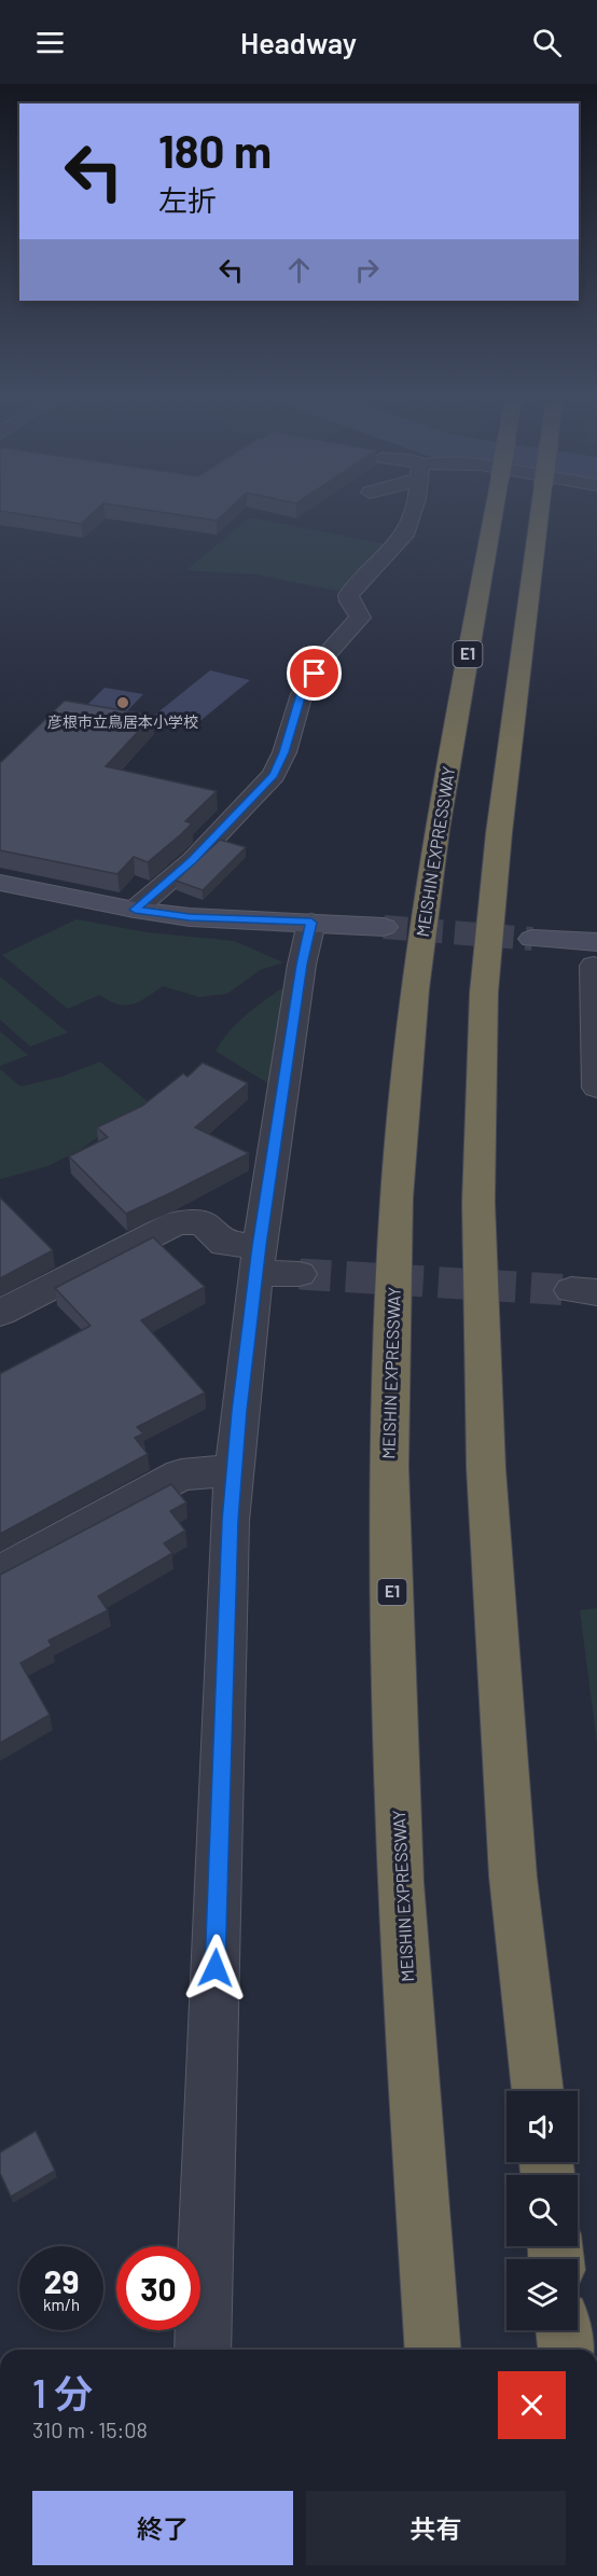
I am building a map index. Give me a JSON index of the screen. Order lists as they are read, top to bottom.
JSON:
{
  "streets": {
    "highway": ["E1", "MEISHIN EXPRESSWAY"]
  },
  "places": ["彦根市立鳥居本小学校"],
  "page": {
    "header": "Headway",
    "turn": ["180 m", "左折"],
    "speed": "29 km/h",
    "limit": "30",
    "heading": ["1 分", "310 m · 15:08"],
    "buttons": ["終了", "共有"]
  }
}
